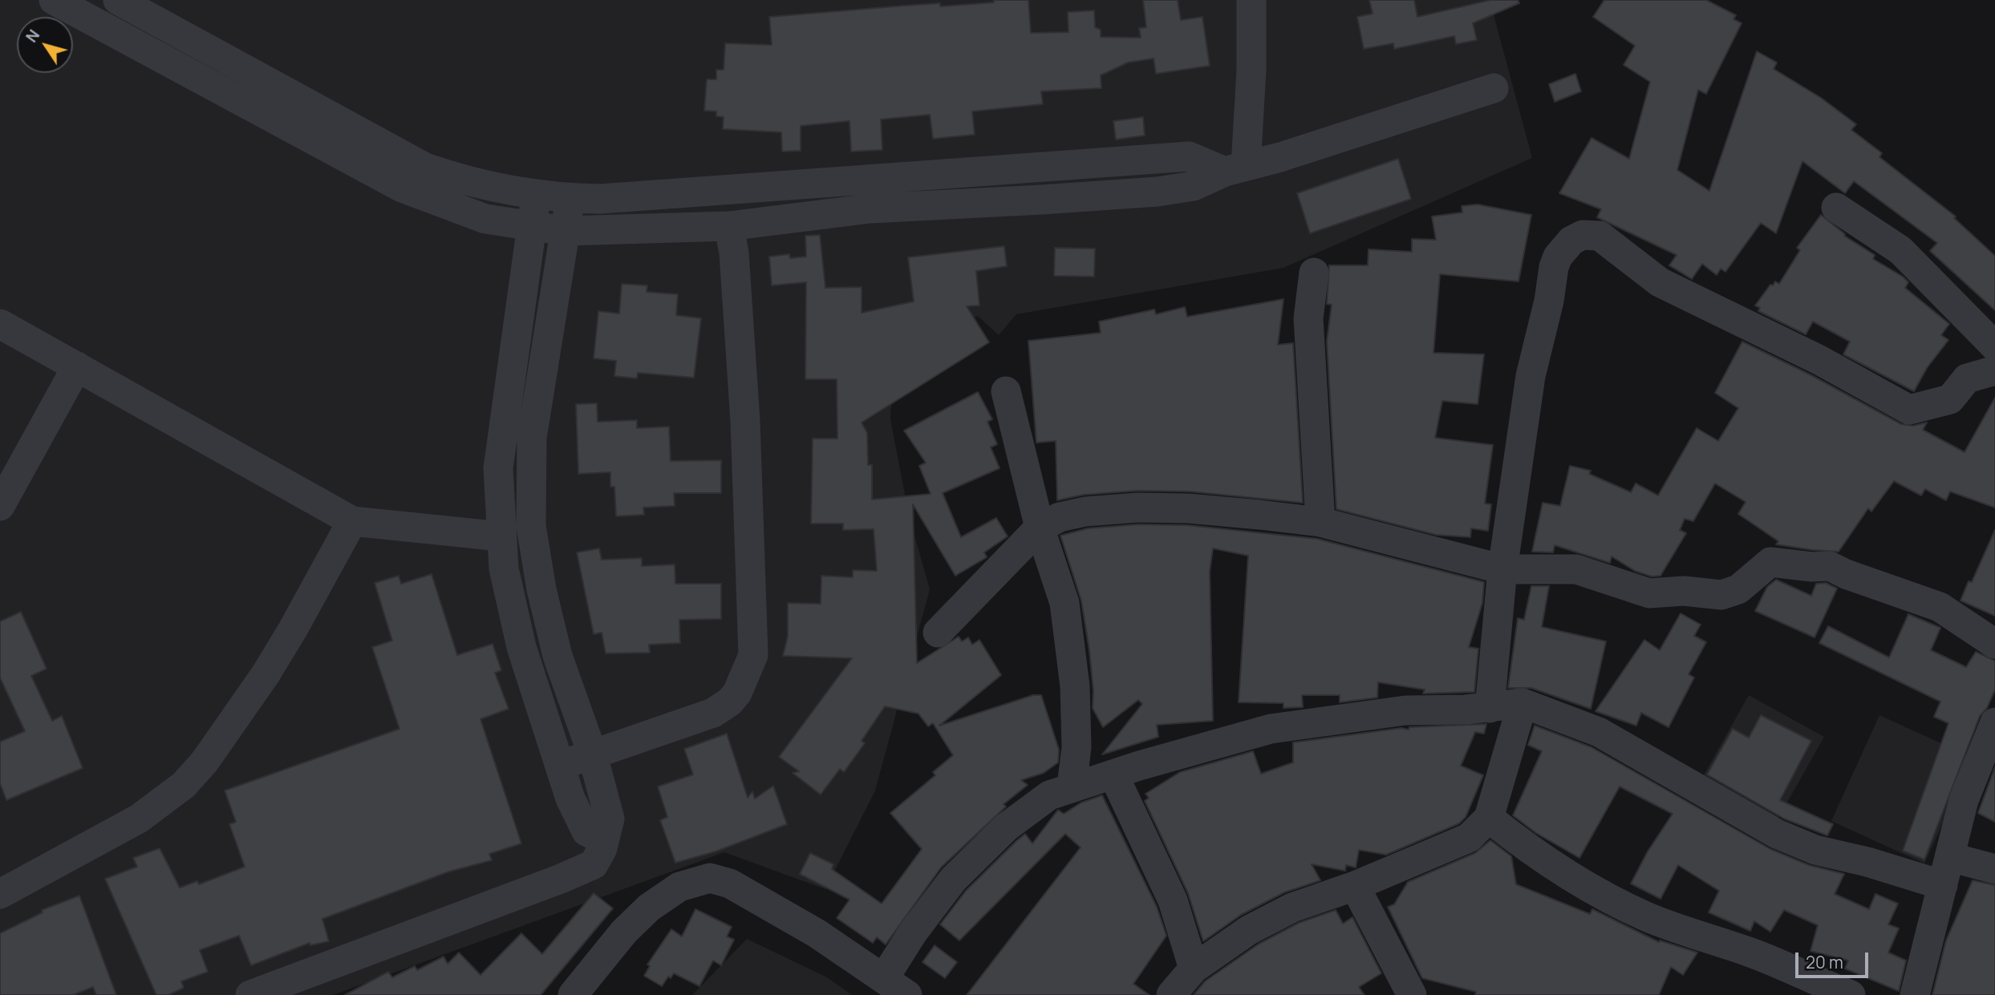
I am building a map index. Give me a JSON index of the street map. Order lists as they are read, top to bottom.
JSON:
{
  "scale_bar": "20 m",
  "north": "top left"
}
